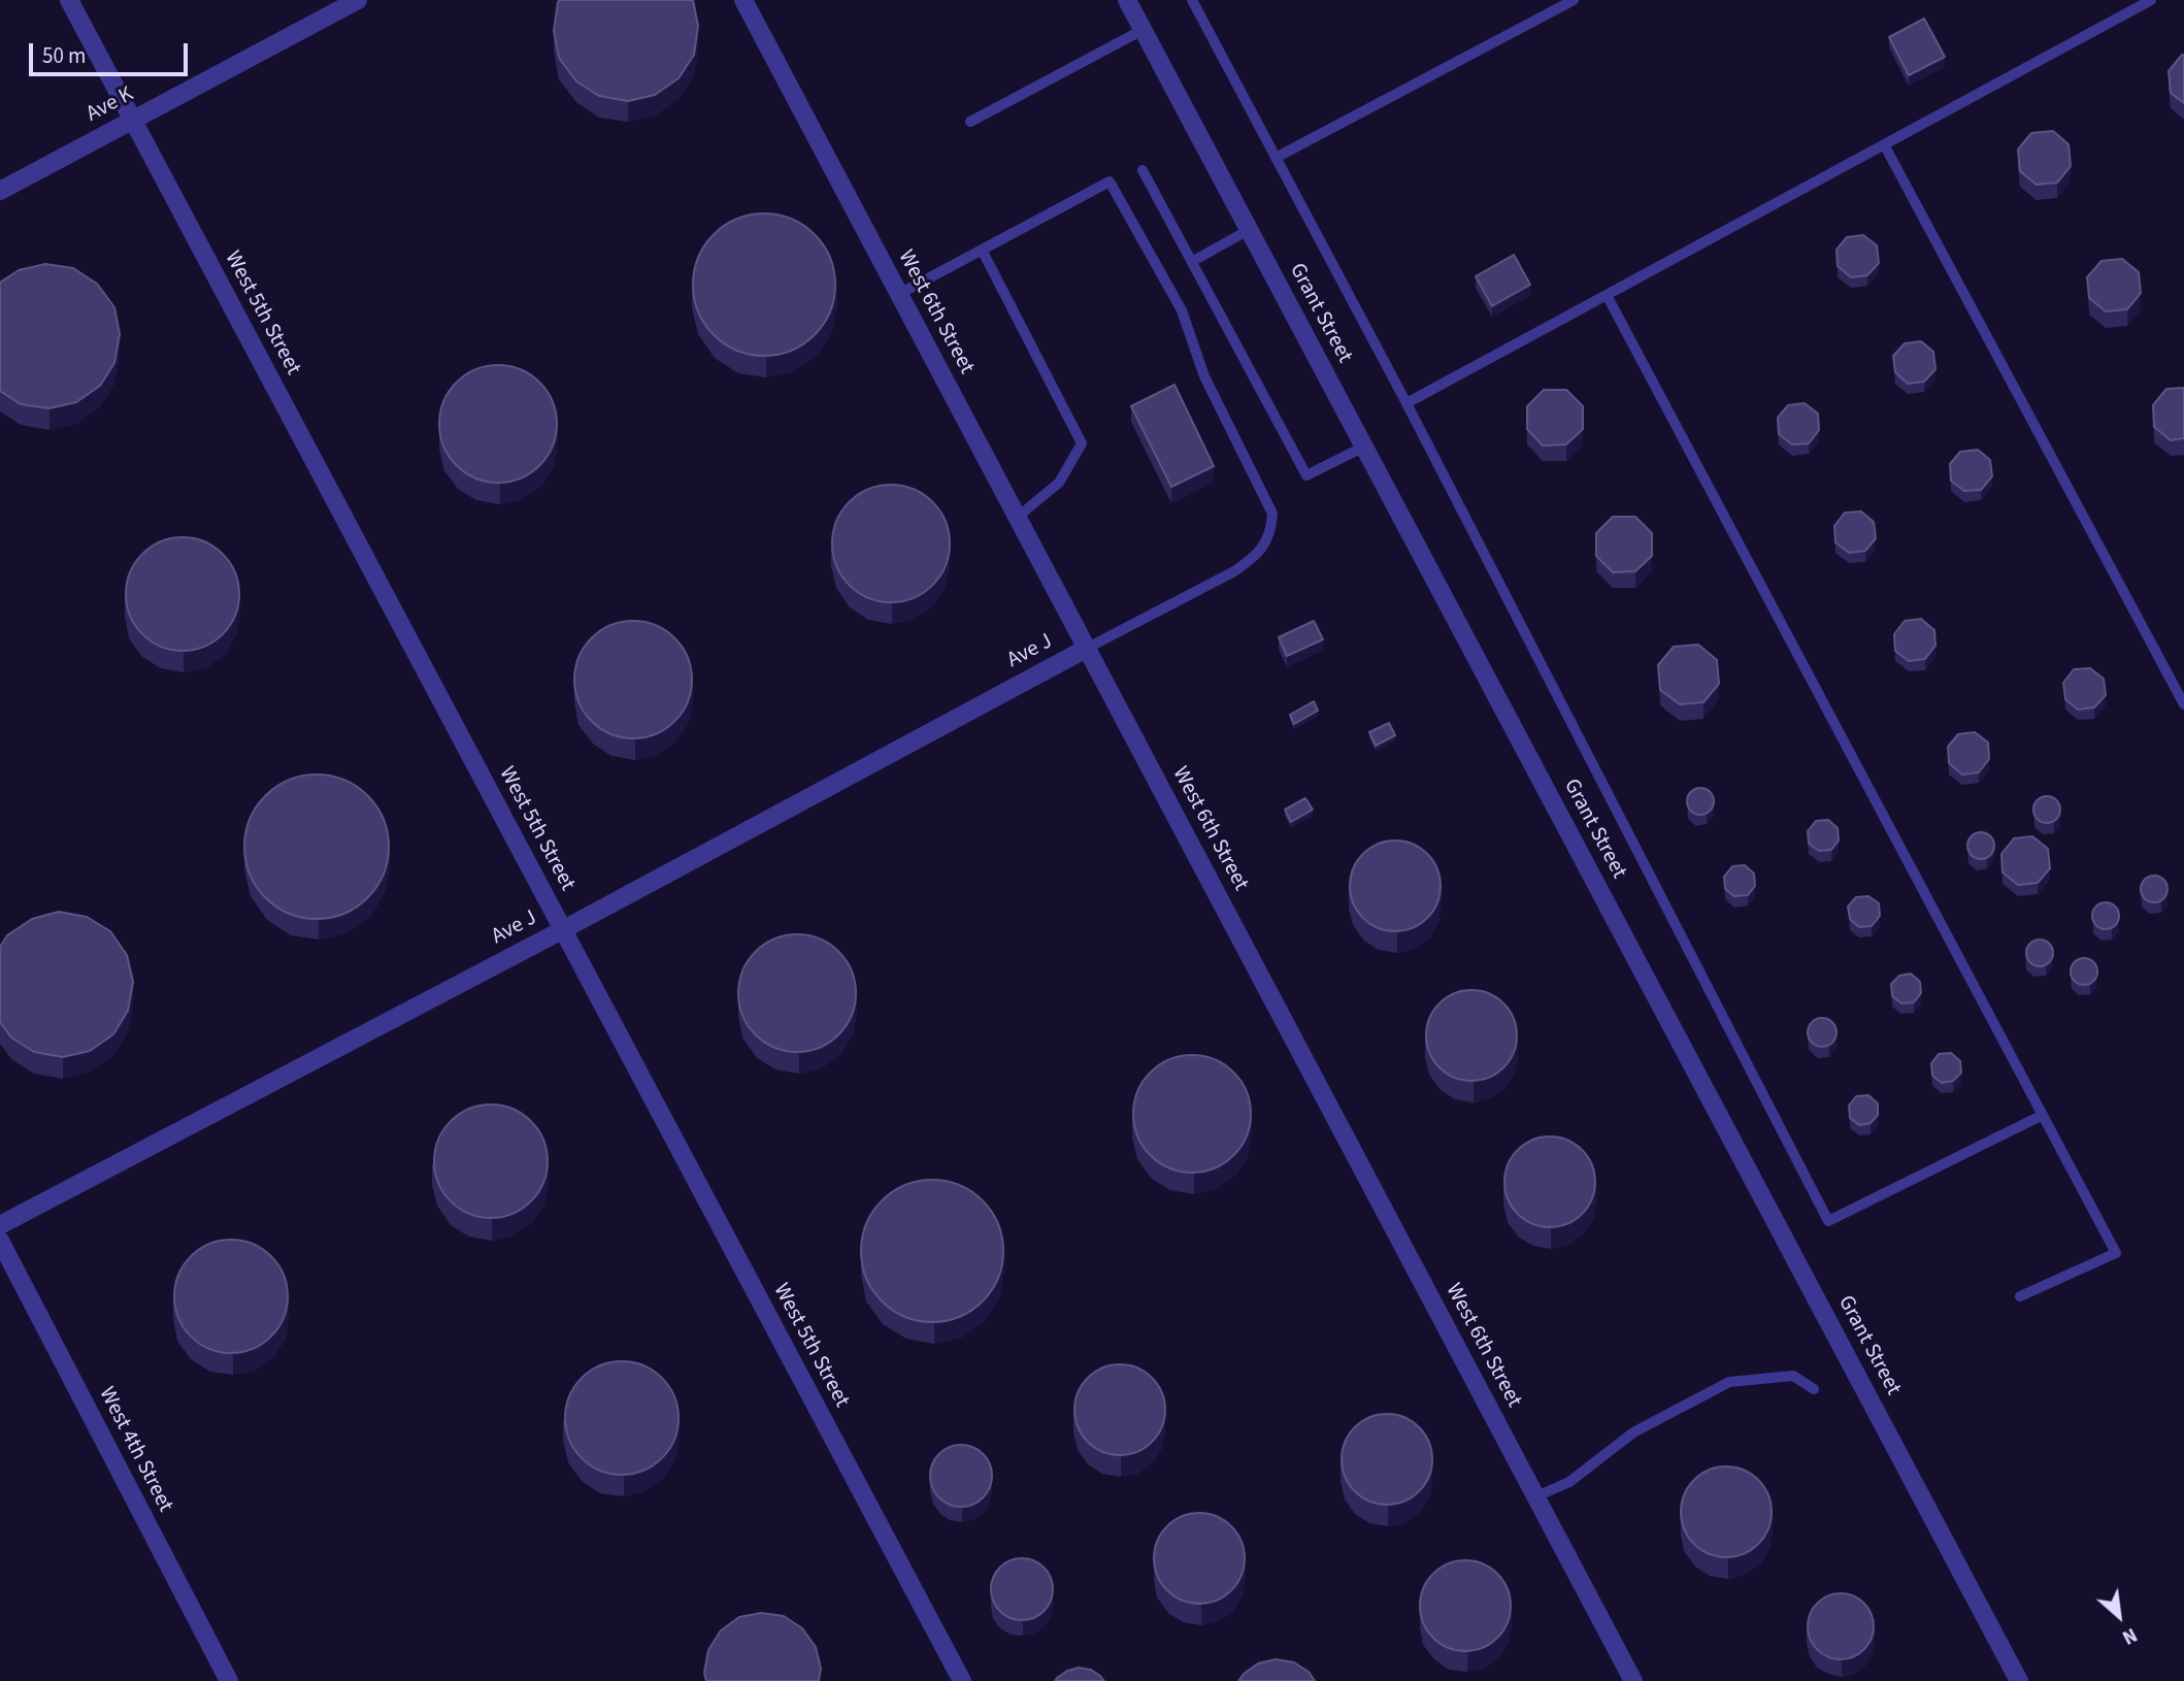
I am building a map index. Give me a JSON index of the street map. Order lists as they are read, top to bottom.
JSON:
{
  "streets": {
    "street": [
      "Ave K",
      "West 6th Street",
      "West 5th Street",
      "Grant Street",
      "Ave J",
      "West 4th Street"
    ]
  },
  "crossings": [
    ["Ave K", "West 5th Street"],
    ["West 6th Street", "Ave J"],
    ["West 5th Street", "Ave J"]
  ],
  "scale_bar": "50 m",
  "north": "bottom right"
}
